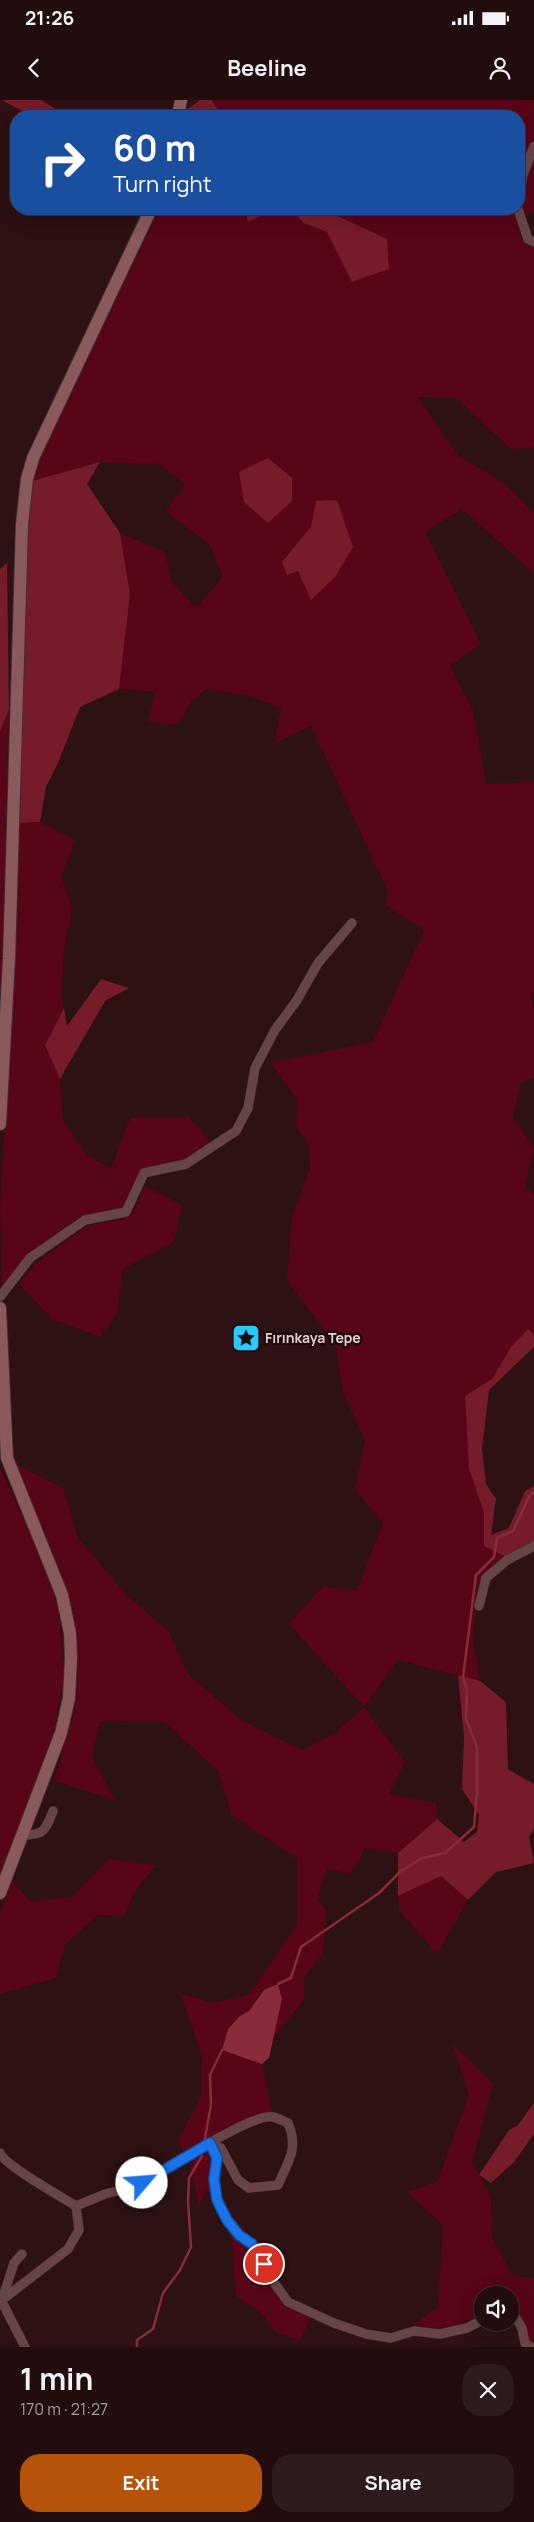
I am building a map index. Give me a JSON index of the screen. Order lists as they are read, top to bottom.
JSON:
{
  "places": {
    "place": ["Fırınkaya Tepe"]
  },
  "page": {
    "status": "21:26",
    "header": "Beeline",
    "turn": ["60 m", "Turn right"],
    "heading": ["1 min", "170 m · 21:27"],
    "buttons": ["Exit", "Share"]
  }
}
